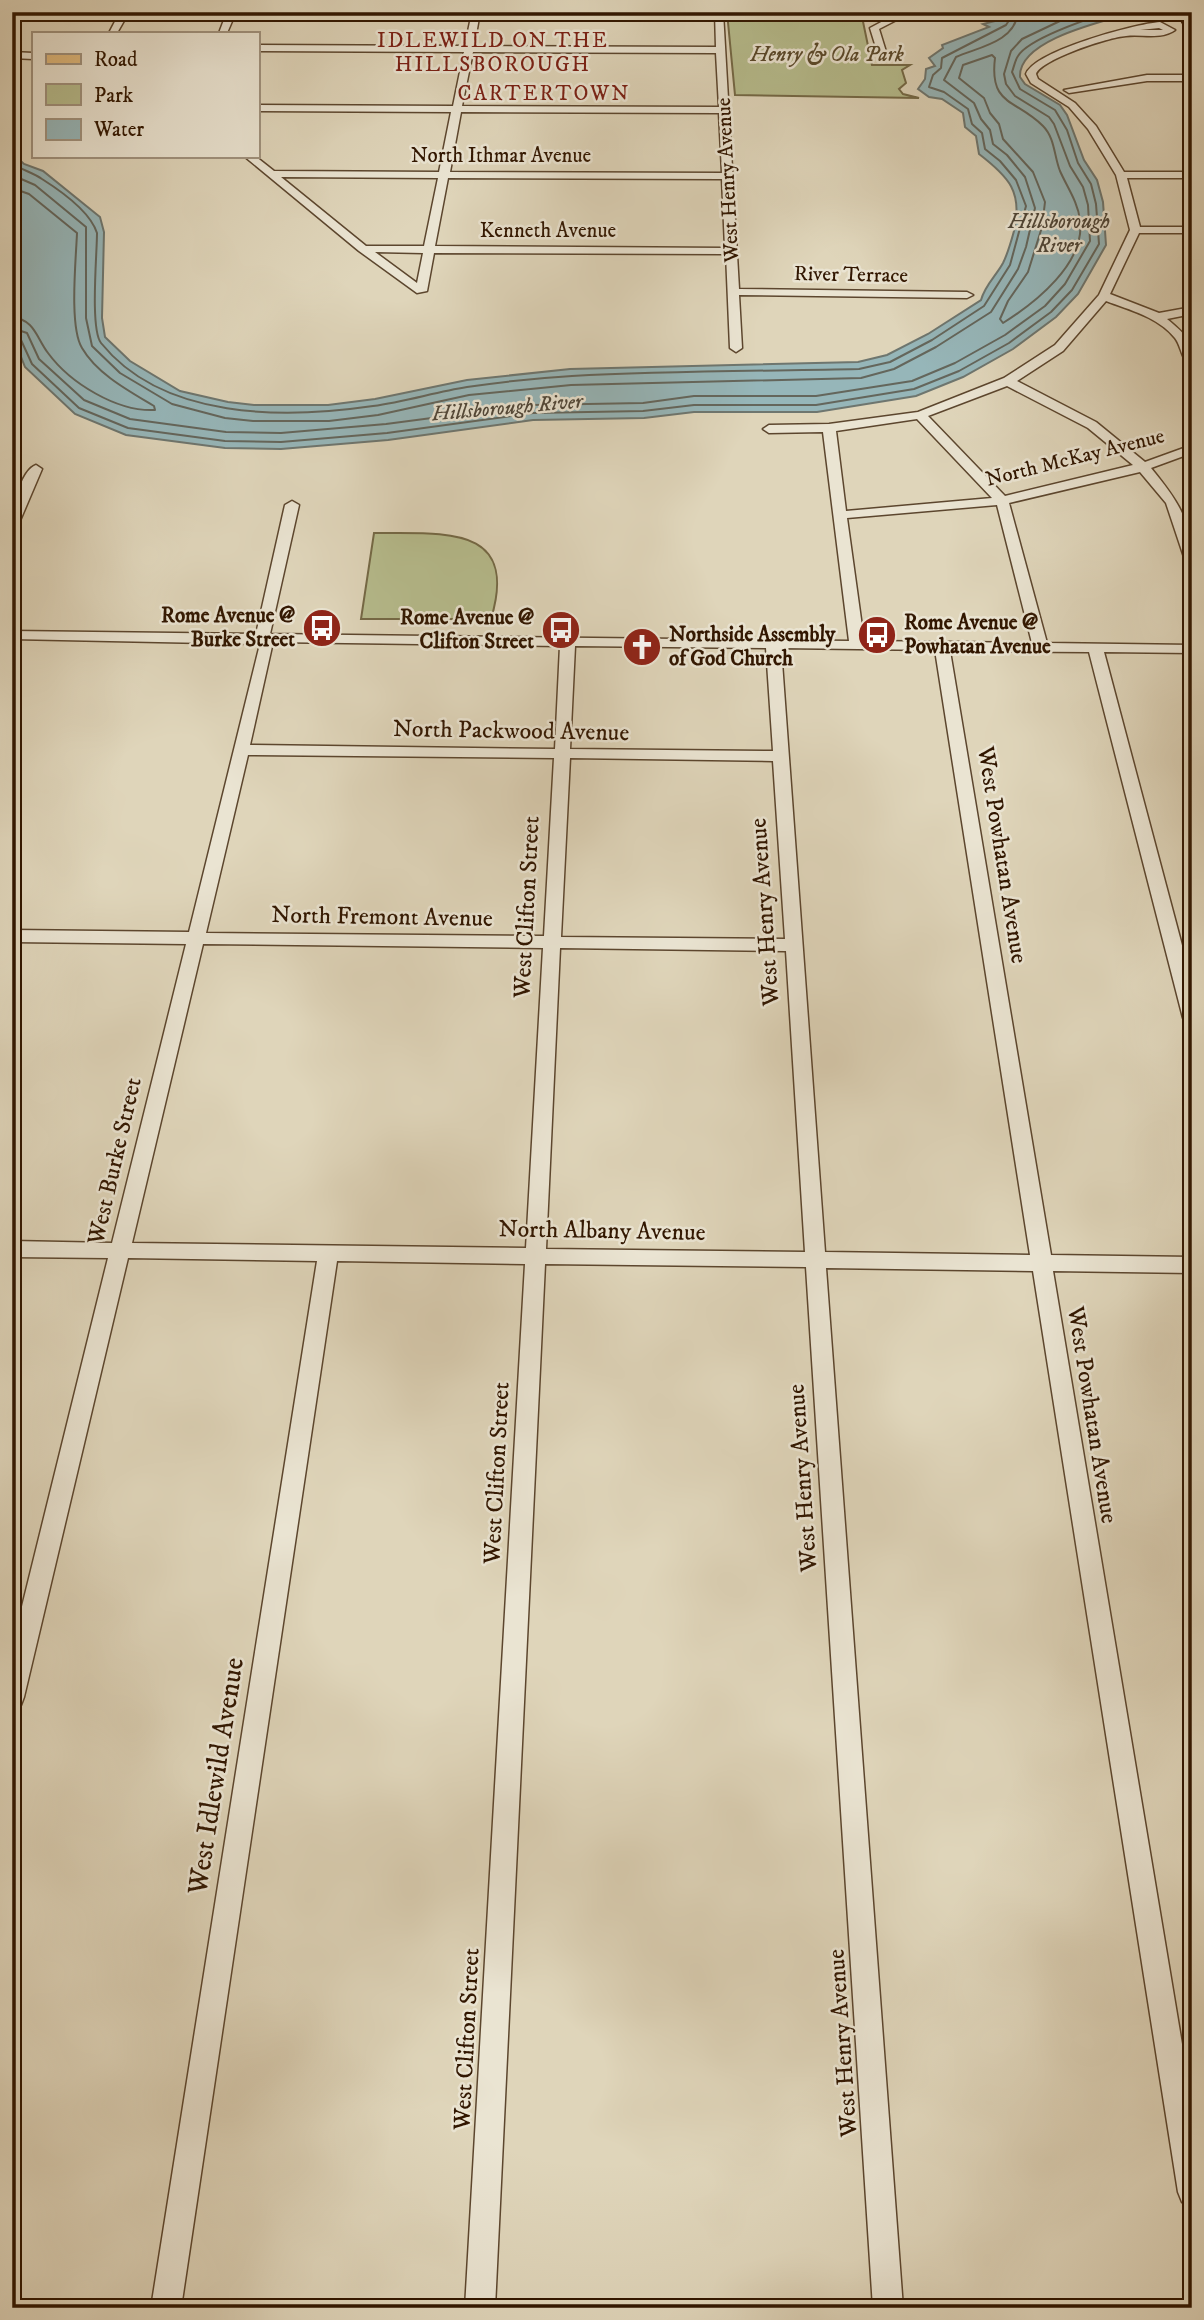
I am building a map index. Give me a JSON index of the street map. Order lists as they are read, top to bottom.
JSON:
{
  "streets": {
    "street": [
      "North Ithmar Avenue",
      "West Henry Avenue",
      "Kenneth Avenue",
      "River Terrace",
      "North McKay Avenue",
      "North Packwood Avenue",
      "West Powhatan Avenue",
      "West Clifton Street",
      "North Fremont Avenue",
      "West Burke Street",
      "North Albany Avenue",
      "West Idlewild Avenue"
    ]
  },
  "crossings": [
    ["North Ithmar Avenue", "West Henry Avenue"],
    ["West Henry Avenue", "Kenneth Avenue"],
    ["West Henry Avenue", "River Terrace"],
    ["West Henry Avenue", "North Packwood Avenue"],
    ["West Henry Avenue", "North Fremont Avenue"],
    ["West Henry Avenue", "North Albany Avenue"],
    ["North Packwood Avenue", "West Clifton Street"],
    ["North Packwood Avenue", "West Burke Street"],
    ["West Powhatan Avenue", "North Albany Avenue"],
    ["West Clifton Street", "North Fremont Avenue"],
    ["West Clifton Street", "North Albany Avenue"],
    ["North Fremont Avenue", "West Burke Street"],
    ["West Burke Street", "North Albany Avenue"],
    ["North Albany Avenue", "West Idlewild Avenue"]
  ],
  "districts": ["IDLEWILD ON THE HILLSBOROUGH", "CARTERTOWN"],
  "water": ["Hillsborough River"],
  "parks": ["Henry & Ola Park"],
  "places": {
    "bus stop": ["Rome Avenue @ Burke Street", "Rome Avenue @ Clifton Street", "Rome Avenue @ Powhatan Avenue"],
    "church": ["Northside Assembly of God Church"]
  },
  "legend": ["Road", "Park", "Water"]
}
